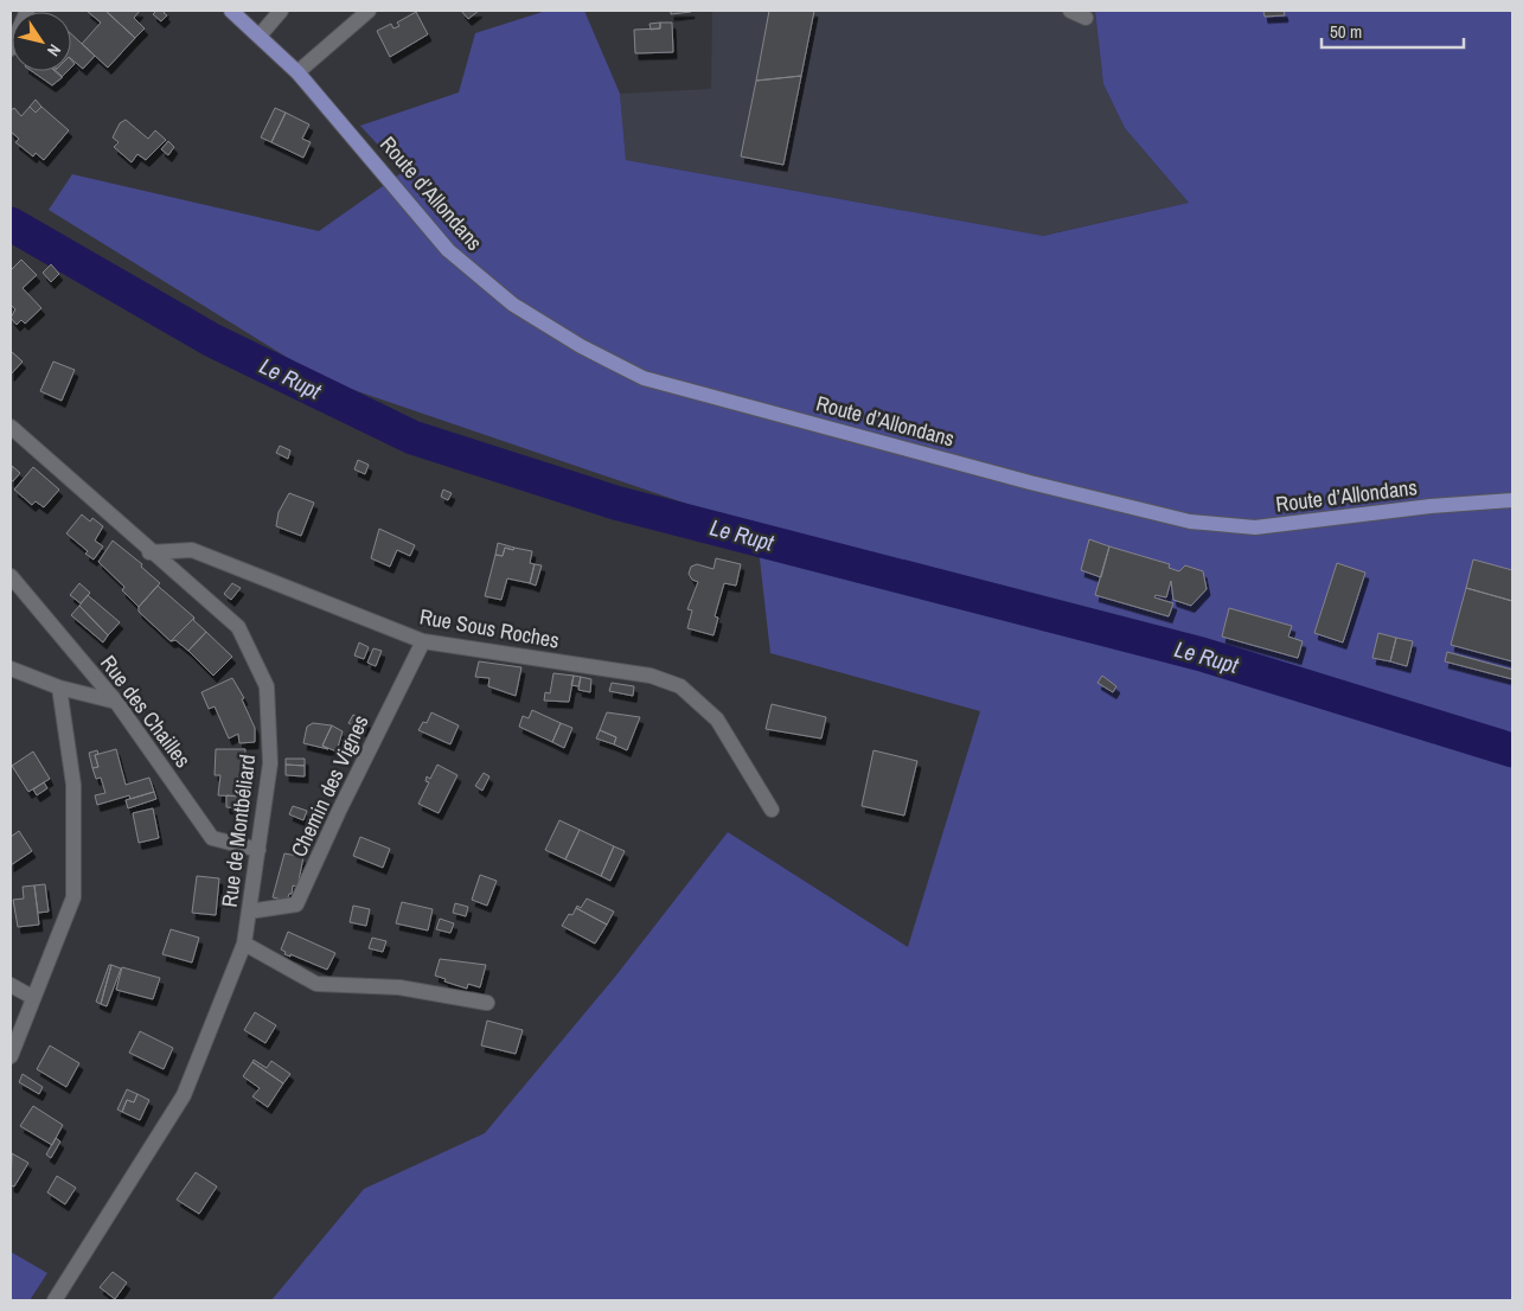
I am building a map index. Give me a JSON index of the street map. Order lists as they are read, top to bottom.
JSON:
{
  "streets": {
    "main road": ["Route d’Allondans"],
    "street": [
      "Rue Sous Roches",
      "Rue des Chailles",
      "Chemin des Vignes",
      "Rue de Montbéliard"
    ]
  },
  "crossings": [
    ["Rue Sous Roches", "Chemin des Vignes"],
    ["Rue Sous Roches", "Rue de Montbéliard"],
    ["Rue des Chailles", "Rue de Montbéliard"],
    ["Chemin des Vignes", "Rue de Montbéliard"]
  ],
  "water": ["Le Rupt"],
  "scale_bar": "50 m",
  "north": "bottom right"
}
